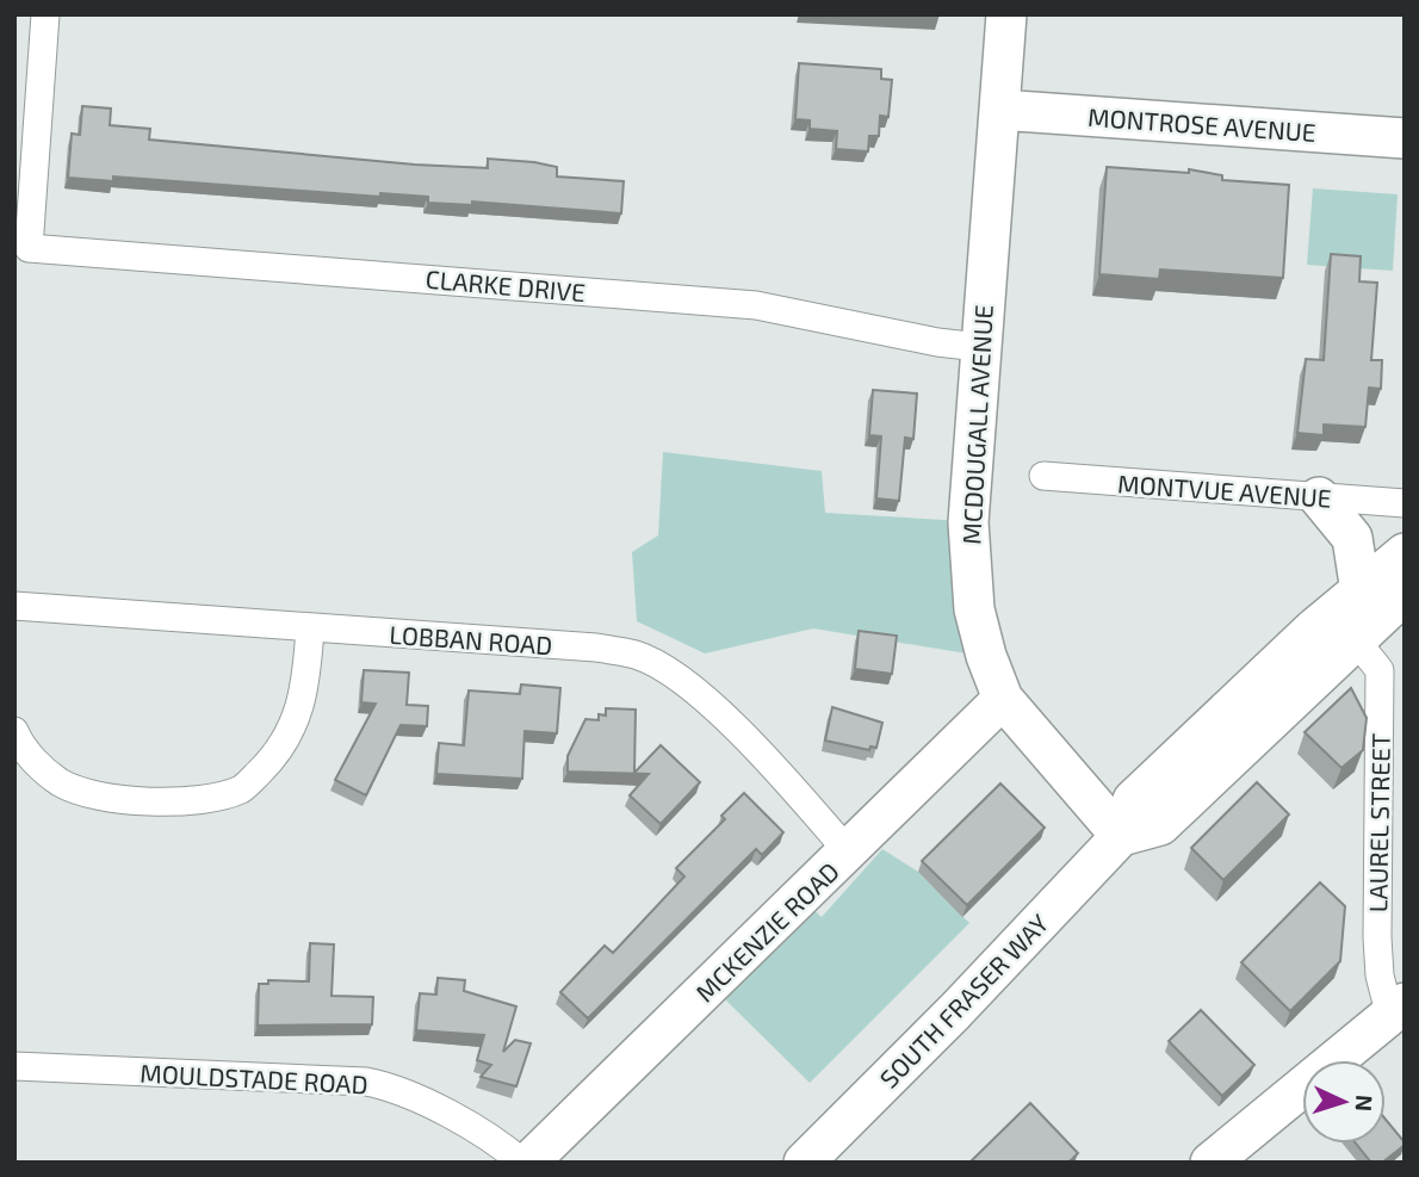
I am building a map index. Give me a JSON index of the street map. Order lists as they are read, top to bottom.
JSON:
{
  "streets": {
    "street": [
      "MONTROSE AVENUE",
      "CLARKE DRIVE",
      "MCDOUGALL AVENUE",
      "MONTVUE AVENUE",
      "LOBBAN ROAD",
      "LAUREL STREET",
      "MCKENZIE ROAD",
      "SOUTH FRASER WAY",
      "MOULDSTADE ROAD"
    ]
  },
  "crossings": [
    ["MONTROSE AVENUE", "MCDOUGALL AVENUE"],
    ["CLARKE DRIVE", "MCDOUGALL AVENUE"],
    ["MCDOUGALL AVENUE", "MCKENZIE ROAD"],
    ["MCDOUGALL AVENUE", "SOUTH FRASER WAY"],
    ["LOBBAN ROAD", "MCKENZIE ROAD"],
    ["MCKENZIE ROAD", "MOULDSTADE ROAD"]
  ],
  "north": "right"
}
